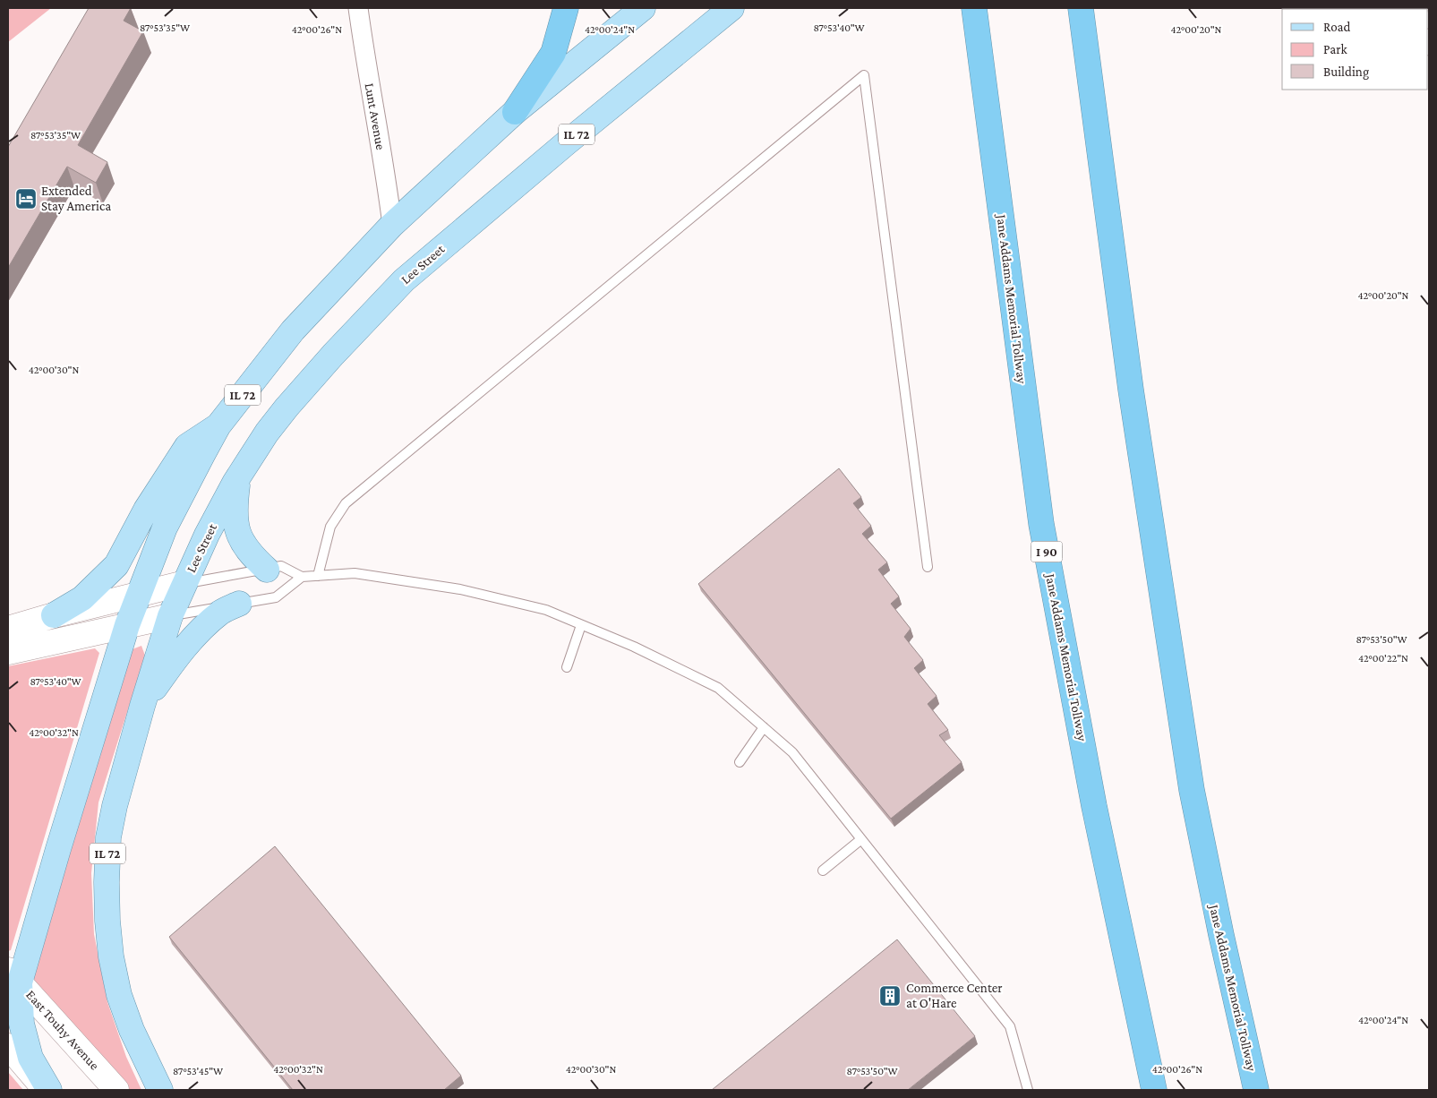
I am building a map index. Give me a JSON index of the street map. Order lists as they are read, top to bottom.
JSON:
{
  "streets": {
    "highway": ["Jane Addams Memorial Tollway", "I 90"],
    "main road": ["IL 72", "Lee Street", "East Touhy Avenue"],
    "street": ["Lunt Avenue"]
  },
  "crossings": [
    ["Lunt Avenue", "IL 72"],
    ["IL 72", "Lee Street"],
    ["IL 72", "East Touhy Avenue"]
  ],
  "places": {
    "hotel": ["Extended Stay America"],
    "building": ["Commerce Center at O'Hare"]
  },
  "legend": ["Road", "Park", "Building"],
  "coordinates": [
    "87°53'35\"W",
    "87°53'40\"W",
    "42°00'26\"N",
    "42°00'24\"N",
    "42°00'20\"N",
    "42°00'30\"N",
    "87°53'50\"W",
    "42°00'22\"N",
    "42°00'32\"N",
    "87°53'45\"W"
  ]
}
